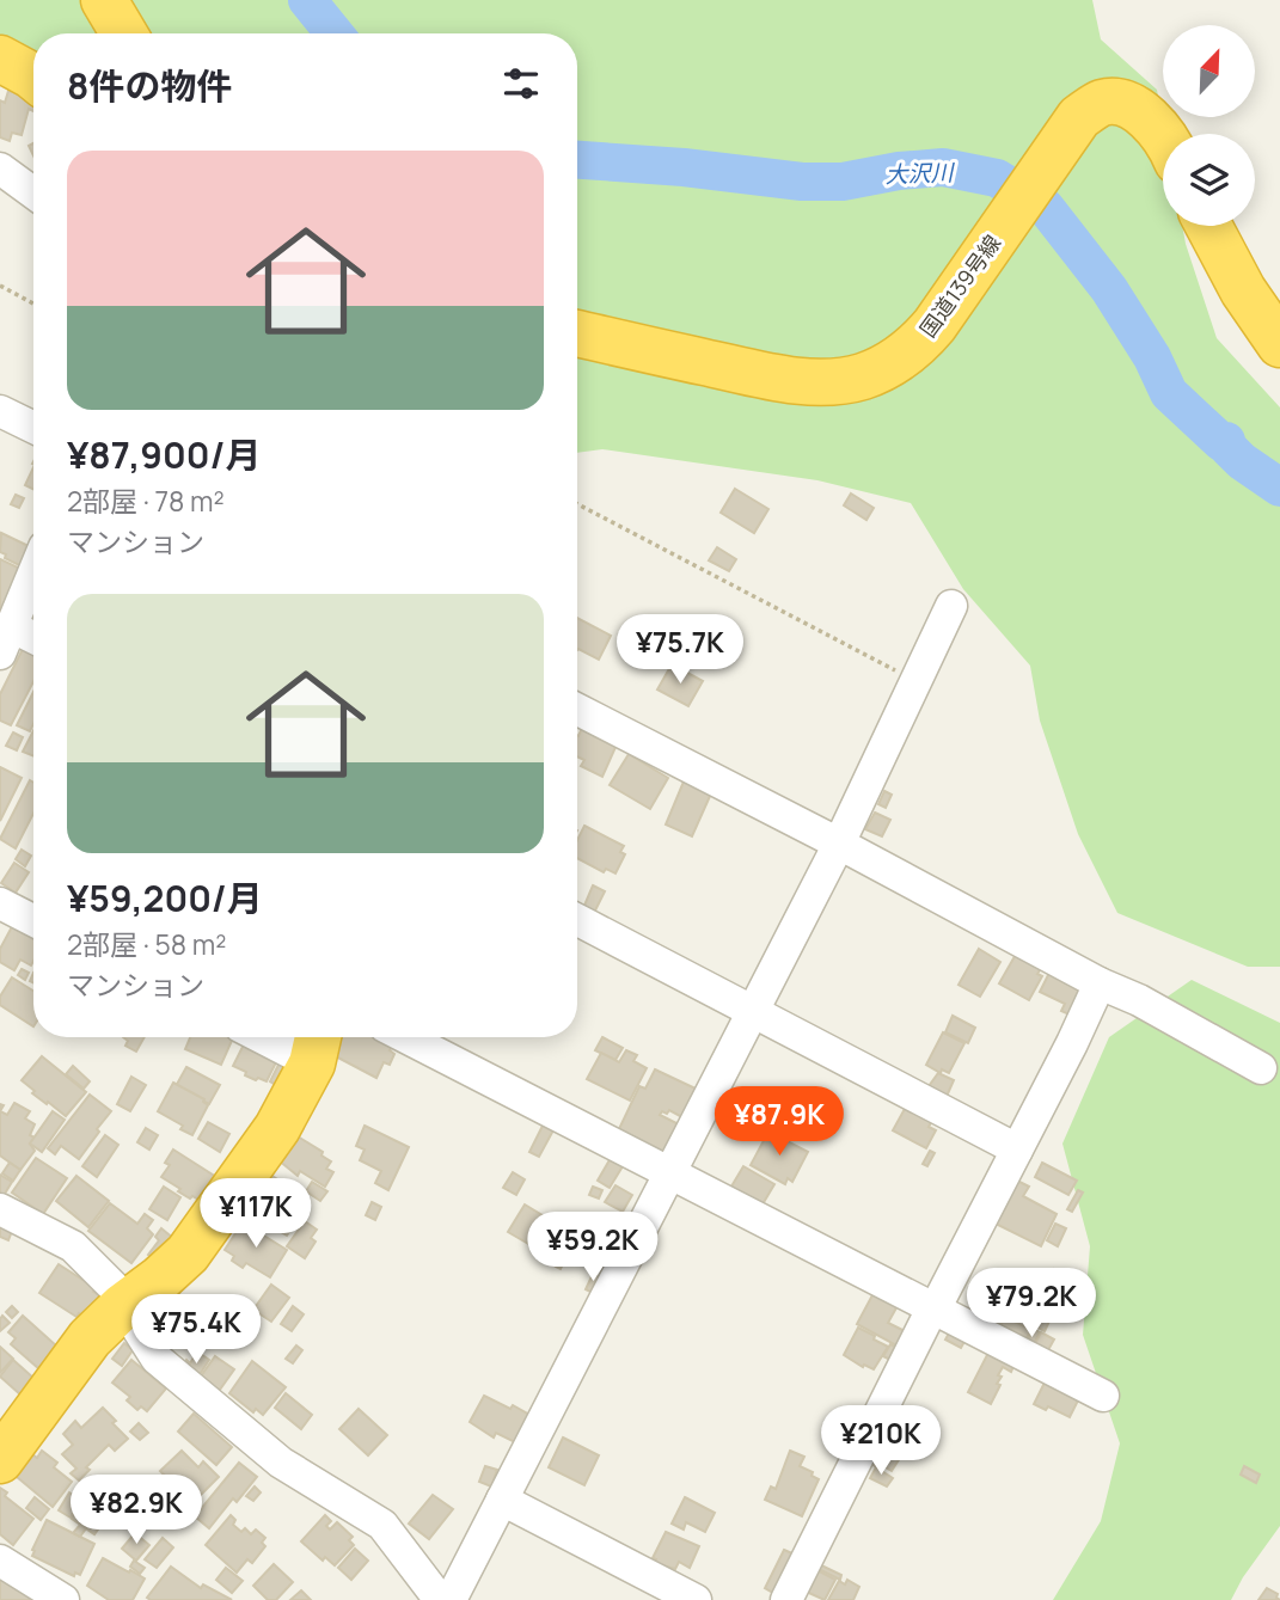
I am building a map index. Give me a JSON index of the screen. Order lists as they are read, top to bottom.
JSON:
{
  "streets": {
    "highway": ["国道139号線"]
  },
  "water": ["大沢川"],
  "north": "top right",
  "page": {
    "heading": "8件の物件",
    "list": [
      {
        "name": "¥87,900/月",
        "note": "2部屋 · 78 m² · マンション"
      },
      {
        "name": "¥59,200/月",
        "note": "2部屋 · 58 m² · マンション"
      }
    ],
    "price": [
      "¥75.7K",
      "¥87.9K",
      "¥117K",
      "¥59.2K",
      "¥79.2K",
      "¥75.4K",
      "¥210K",
      "¥82.9K"
    ]
  }
}
